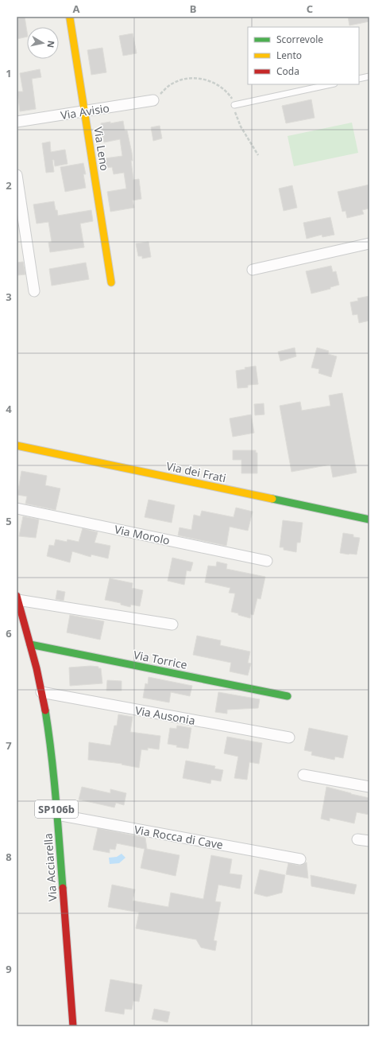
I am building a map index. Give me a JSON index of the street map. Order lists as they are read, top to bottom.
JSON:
{
  "streets": {
    "street": [
      "Via Avisio",
      "Via Leno",
      "Via dei Frati",
      "Via Morolo",
      "Via Torrice",
      "Via Ausonia",
      "SP106b",
      "Via Rocca di Cave",
      "Via Acciarella"
    ]
  },
  "crossings": [
    ["Via Avisio", "Via Leno"],
    ["Via Torrice", "Via Acciarella"],
    ["Via Ausonia", "Via Acciarella"],
    ["Via Rocca di Cave", "Via Acciarella"]
  ],
  "legend": ["Scorrevole", "Lento", "Coda"],
  "north": "right",
  "grid": {
    "columns": ["A", "B", "C"],
    "rows": [
      "1",
      "2",
      "3",
      "4",
      "5",
      "6",
      "7",
      "8",
      "9"
    ]
  }
}
